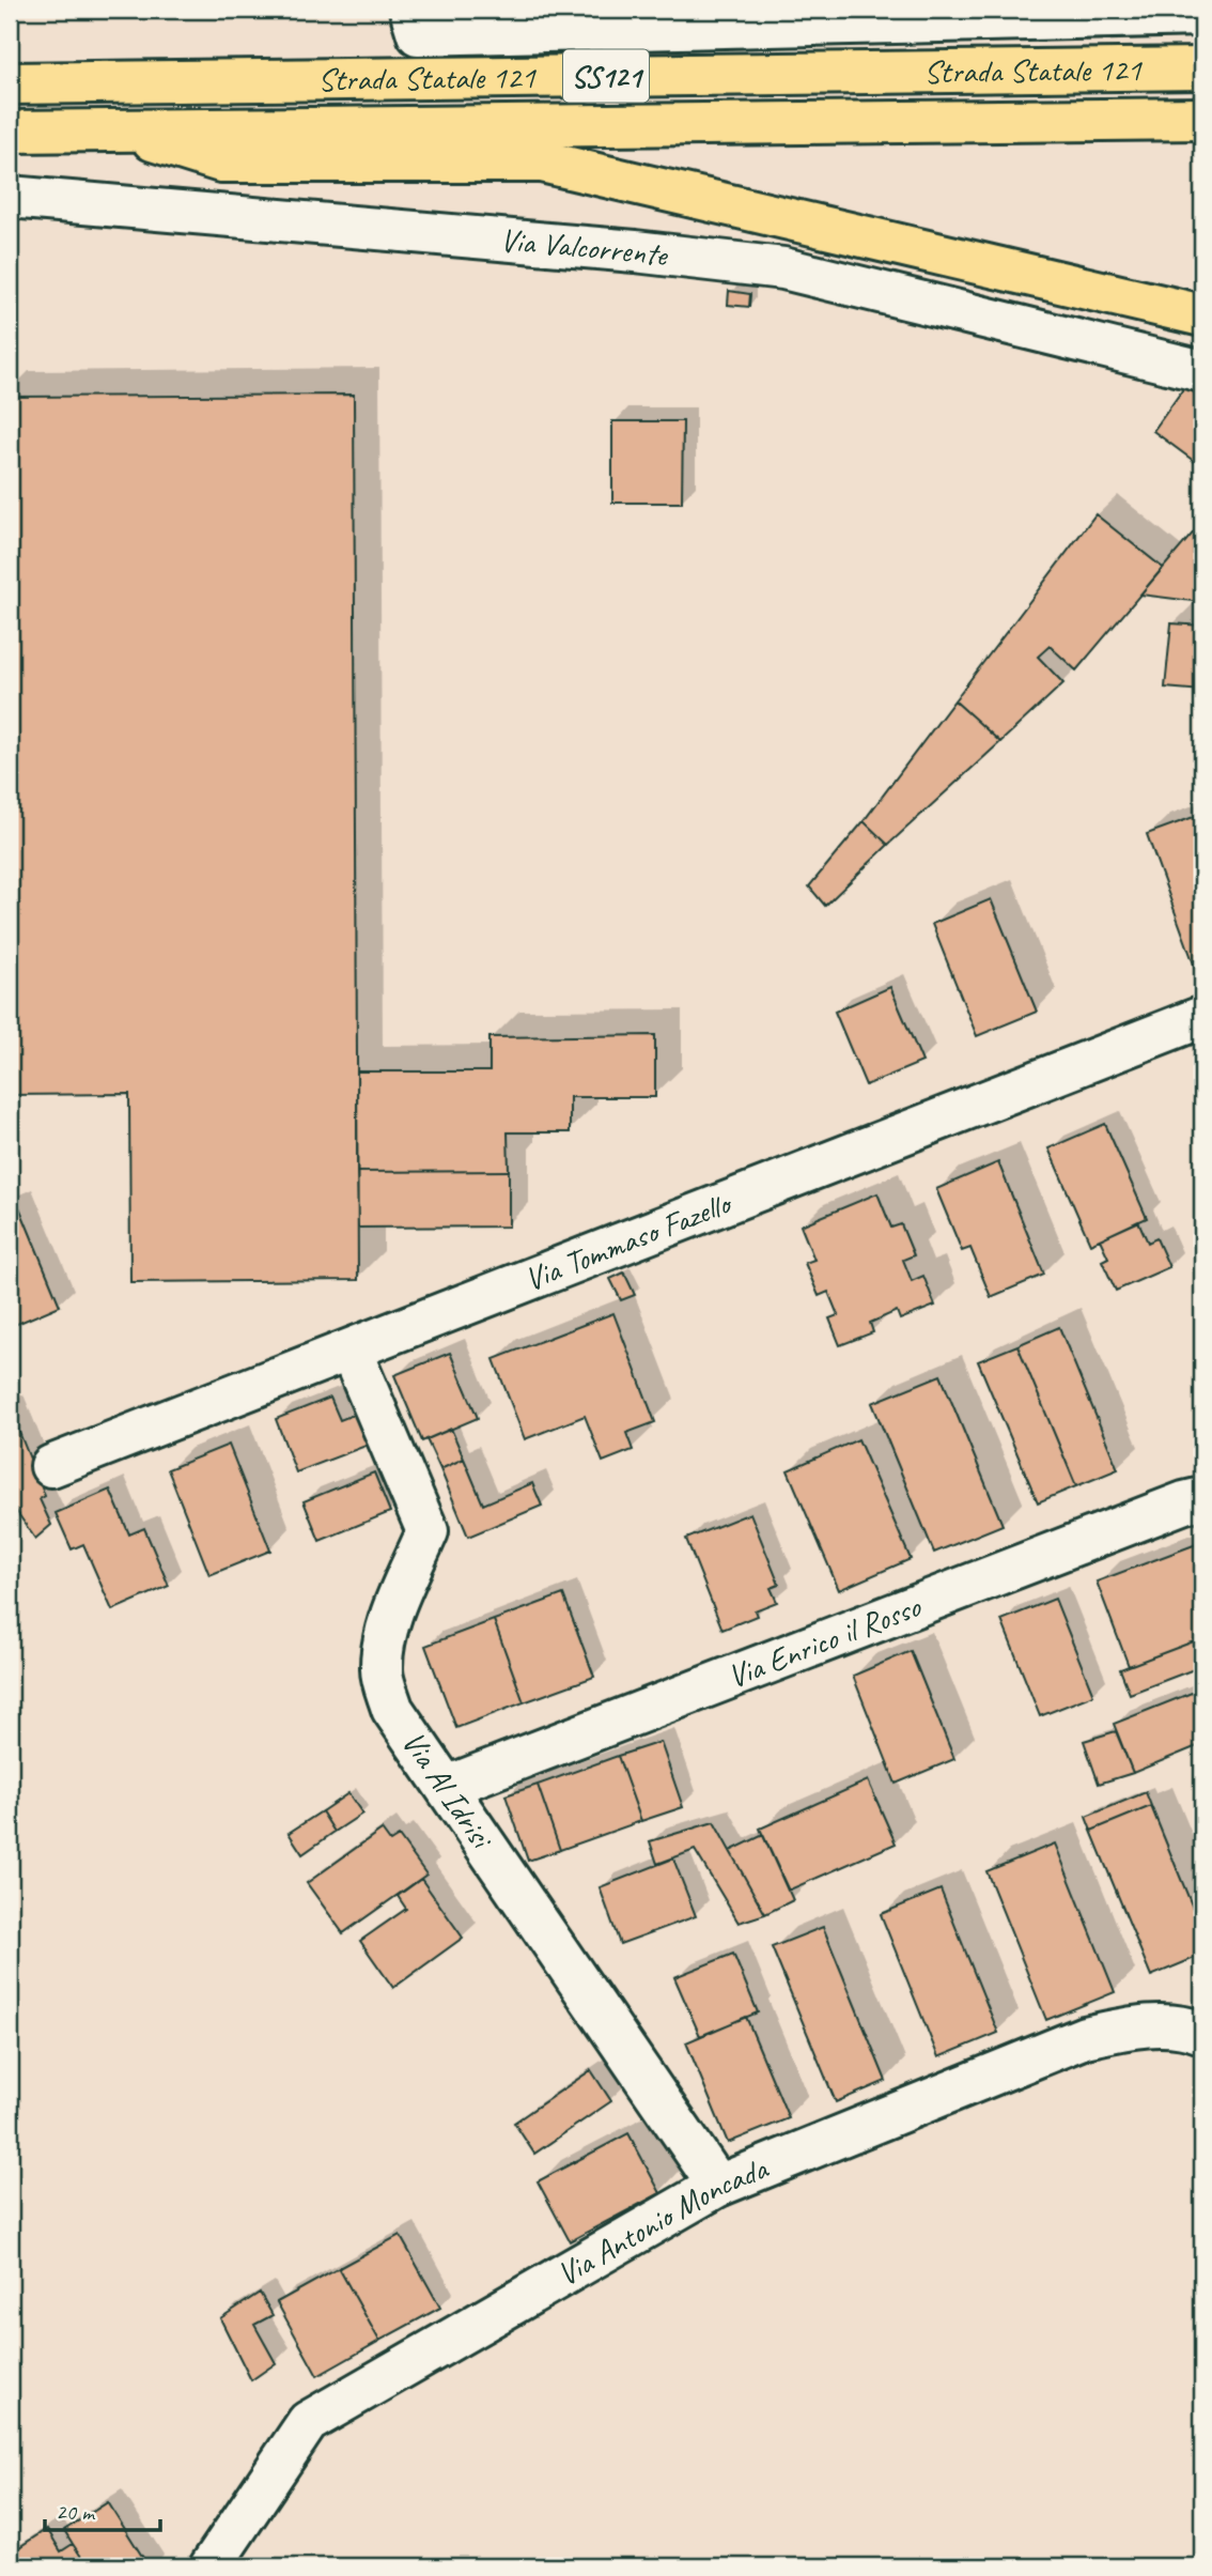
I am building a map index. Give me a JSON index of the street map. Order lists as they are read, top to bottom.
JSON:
{
  "streets": {
    "main road": ["Strada Statale 121", "SS121"],
    "street": [
      "Via Valcorrente",
      "Via Tommaso Fazello",
      "Via Enrico il Rosso",
      "Via Al Idrisi",
      "Via Antonio Moncada"
    ]
  },
  "crossings": [
    ["Via Tommaso Fazello", "Via Al Idrisi"],
    ["Via Enrico il Rosso", "Via Al Idrisi"],
    ["Via Al Idrisi", "Via Antonio Moncada"]
  ],
  "scale_bar": "20 m"
}
